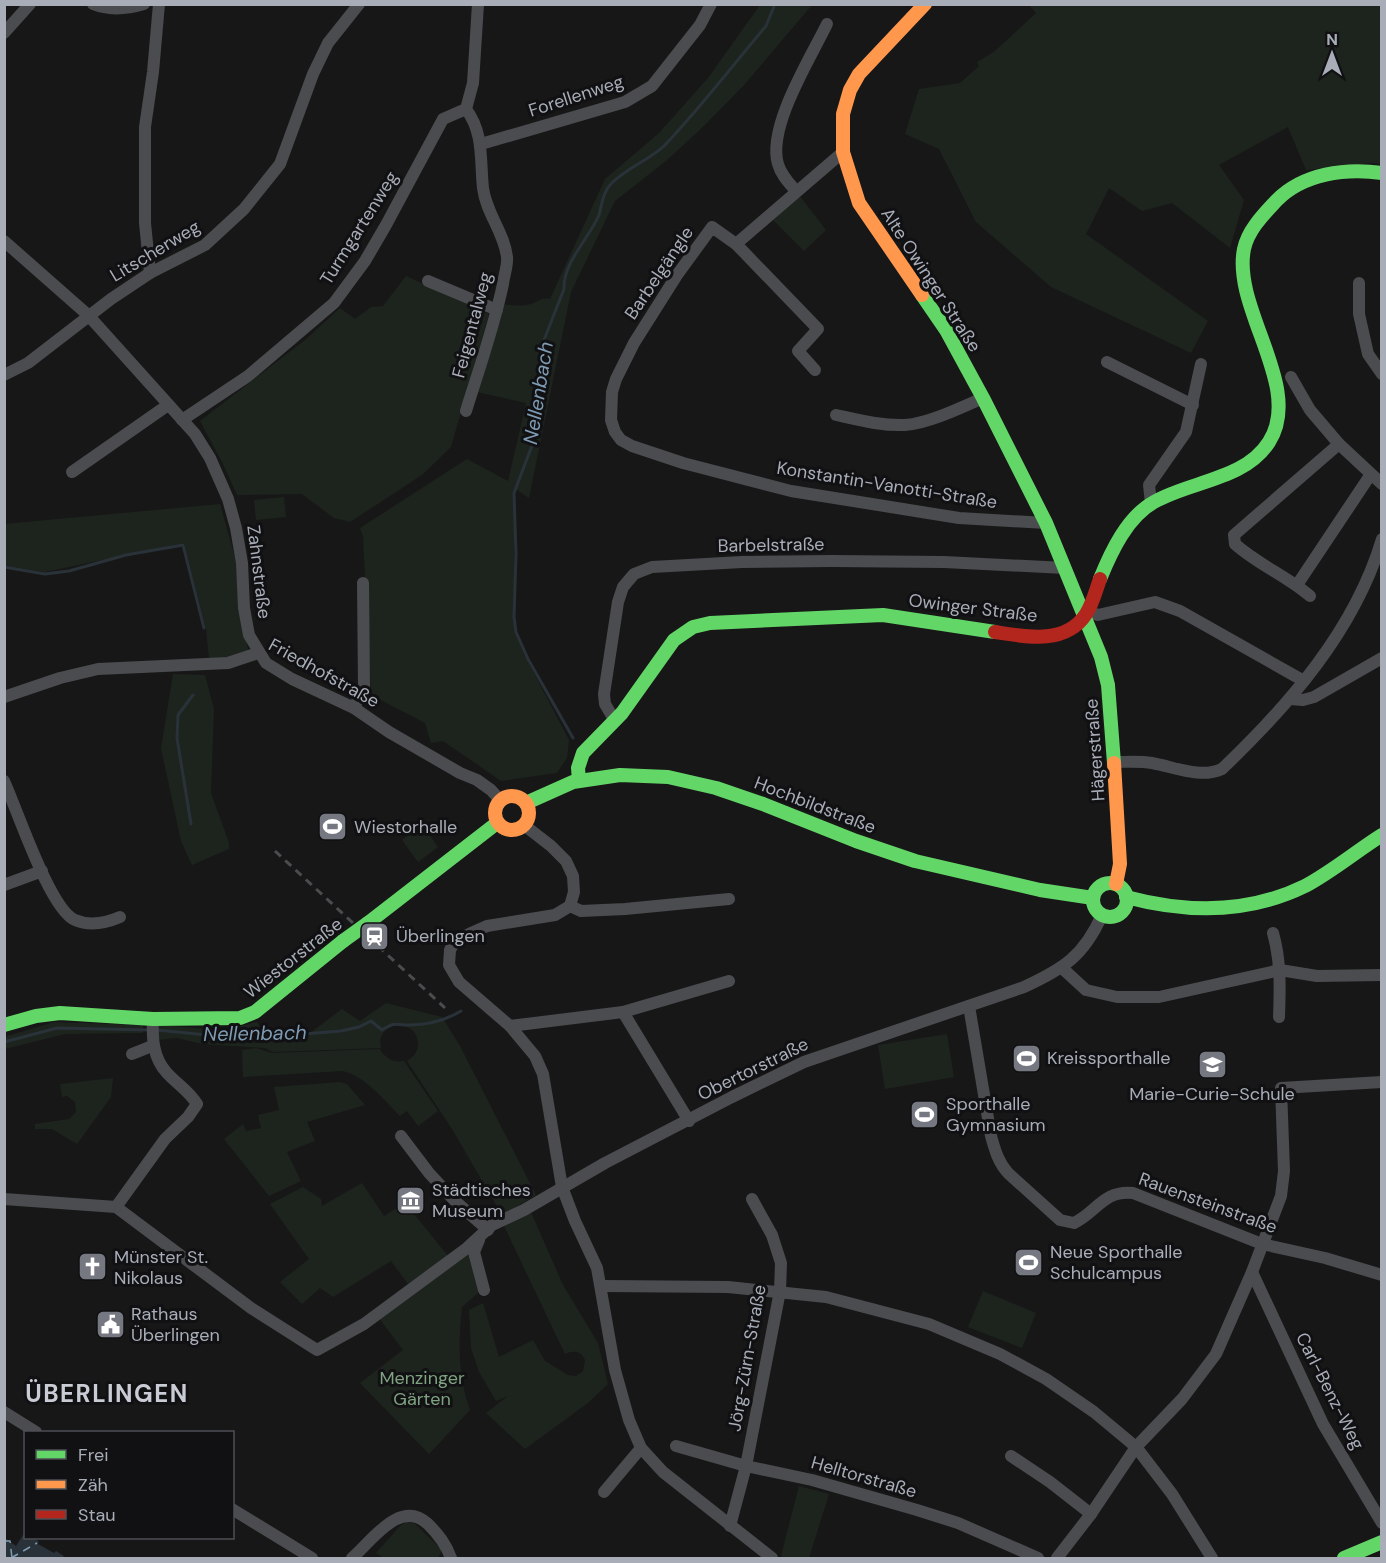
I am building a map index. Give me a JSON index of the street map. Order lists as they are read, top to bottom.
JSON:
{
  "streets": {
    "street": [
      "Forellenweg",
      "Turmgartenweg",
      "Litscherweg",
      "Barbelgängle",
      "Alte Owinger Straße",
      "Feigentalweg",
      "Konstantin-Vanotti-Straße",
      "Barbelstraße",
      "Zahnstraße",
      "Owinger Straße",
      "Friedhofstraße",
      "Hägerstraße",
      "Hochbildstraße",
      "Wiestorstraße",
      "Obertorstraße",
      "Rauensteinstraße",
      "Jörg-Zürn-Straße",
      "Carl-Benz-Weg",
      "Helltorstraße"
    ]
  },
  "crossings": [
    ["Forellenweg", "Feigentalweg"],
    ["Turmgartenweg", "Feigentalweg"],
    ["Turmgartenweg", "Zahnstraße"],
    ["Litscherweg", "Zahnstraße"],
    ["Barbelgängle", "Konstantin-Vanotti-Straße"],
    ["Alte Owinger Straße", "Konstantin-Vanotti-Straße"],
    ["Alte Owinger Straße", "Barbelstraße"],
    ["Alte Owinger Straße", "Owinger Straße"],
    ["Alte Owinger Straße", "Hägerstraße"],
    ["Barbelstraße", "Owinger Straße"],
    ["Zahnstraße", "Friedhofstraße"],
    ["Owinger Straße", "Hägerstraße"],
    ["Owinger Straße", "Hochbildstraße"],
    ["Friedhofstraße", "Hochbildstraße"],
    ["Friedhofstraße", "Wiestorstraße"],
    ["Hägerstraße", "Hochbildstraße"],
    ["Hägerstraße", "Obertorstraße"],
    ["Hochbildstraße", "Wiestorstraße"],
    ["Hochbildstraße", "Obertorstraße"],
    ["Obertorstraße", "Rauensteinstraße"],
    ["Jörg-Zürn-Straße", "Helltorstraße"]
  ],
  "districts": ["ÜBERLINGEN"],
  "water": ["Nellenbach"],
  "parks": ["Menzinger Gärten"],
  "places": {
    "sports": [
      "Wiestorhalle",
      "Kreissporthalle",
      "Sporthalle Gymnasium",
      "Neue Sporthalle Schulcampus"
    ],
    "station": ["Überlingen"],
    "school or university": ["Marie-Curie-Schule"],
    "museum": ["Städtisches Museum"],
    "church": ["Münster St. Nikolaus"],
    "public building": ["Rathaus Überlingen"]
  },
  "legend": ["Frei", "Zäh", "Stau"],
  "north": "top"
}
